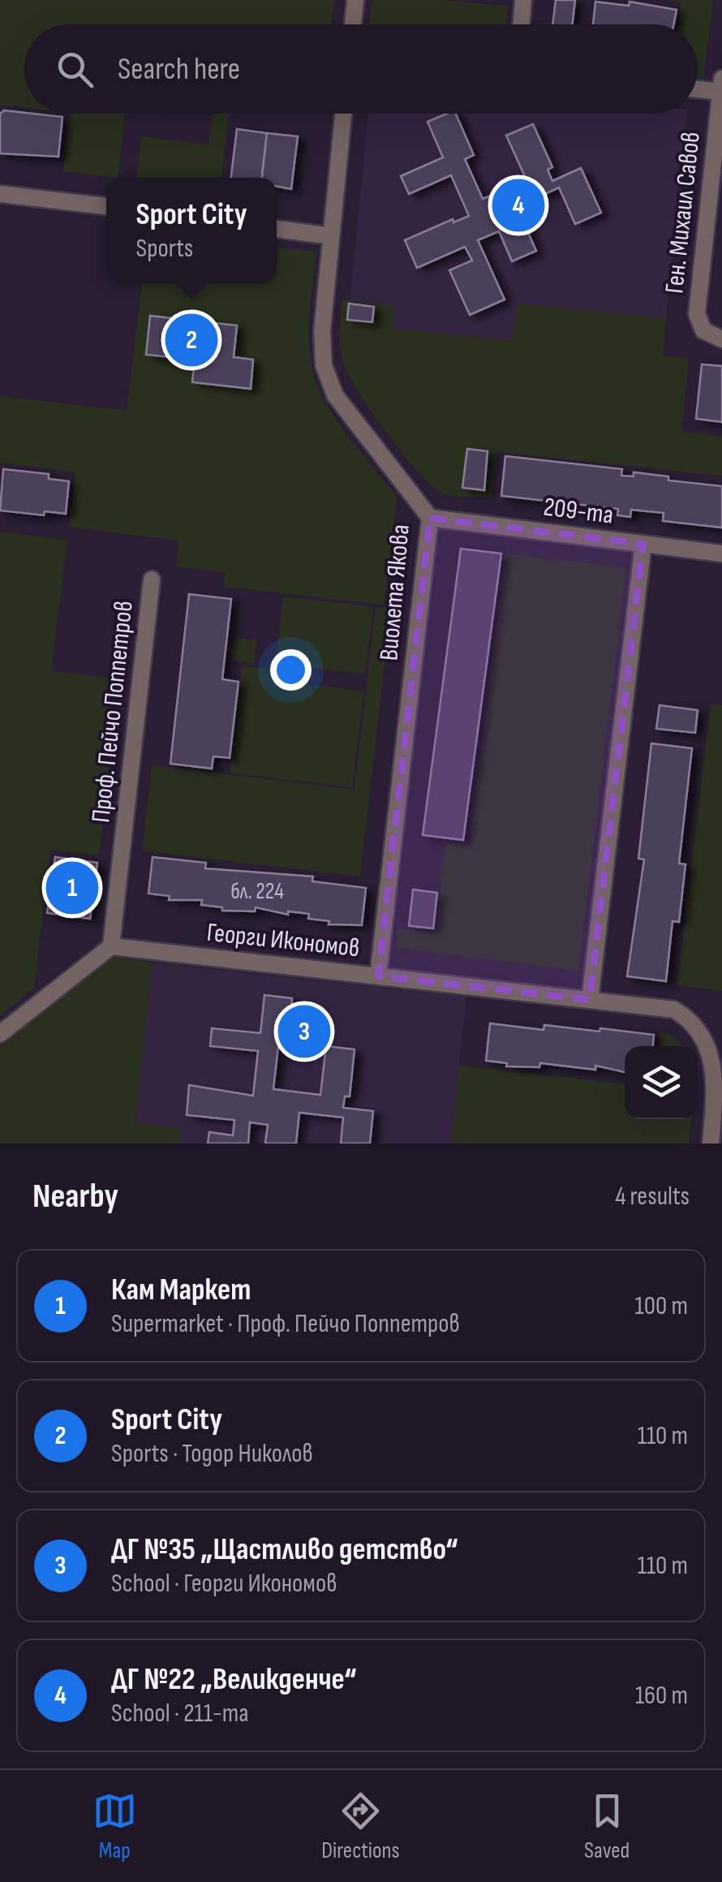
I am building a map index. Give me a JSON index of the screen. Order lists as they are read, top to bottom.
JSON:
{
  "streets": {
    "street": [
      "Ген. Михаил Савов",
      "209-та",
      "Виолета Якова",
      "Проф. Пейчо Поппетров",
      "Георги Икономов"
    ]
  },
  "crossings": [
    ["209-та", "Виолета Якова"],
    ["Виолета Якова", "Георги Икономов"],
    ["Проф. Пейчо Поппетров", "Георги Икономов"]
  ],
  "house_numbers": ["бл. 224"],
  "page": {
    "search": "Search here",
    "pins": [
      "4",
      "2",
      "1",
      "3"
    ],
    "popup": ["Sport City", "Sports"],
    "heading": ["Nearby", "4 results"],
    "list": [
      {
        "mark": "1",
        "name": "Кам Маркет",
        "note": "Supermarket · Проф. Пейчо Поппетров",
        "value": "100 m"
      },
      {
        "mark": "2",
        "name": "Sport City",
        "note": "Sports · Тодор Николов",
        "value": "110 m"
      },
      {
        "mark": "3",
        "name": "ДГ №35 „Щастливо детство“",
        "note": "School · Георги Икономов",
        "value": "110 m"
      },
      {
        "mark": "4",
        "name": "ДГ №22 „Великденче“",
        "note": "School · 211-та",
        "value": "160 m"
      }
    ],
    "nav": ["Map", "Directions", "Saved"]
  }
}
